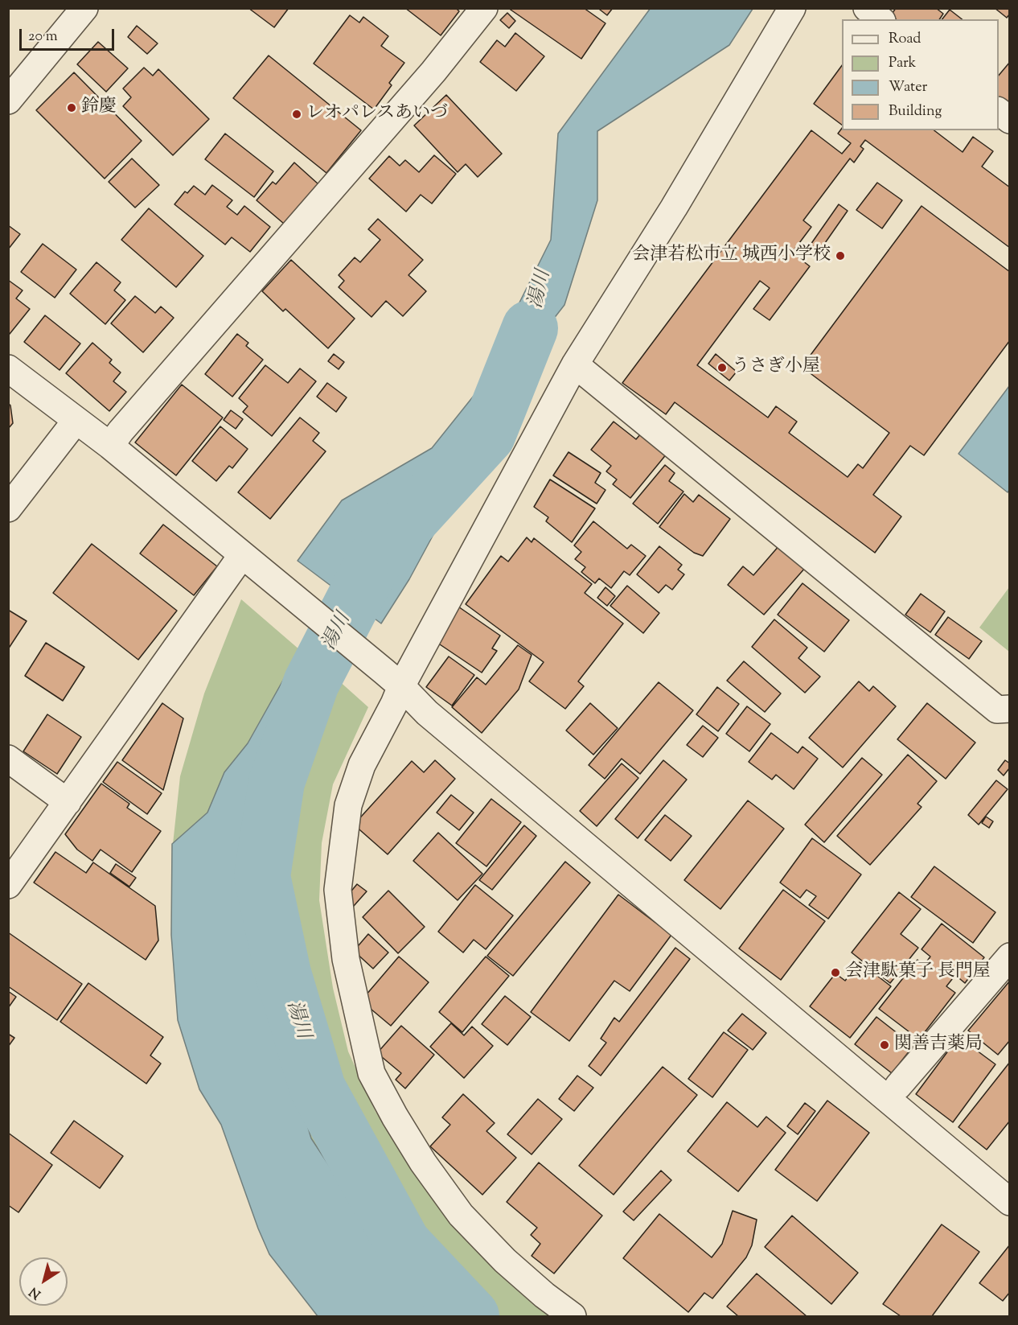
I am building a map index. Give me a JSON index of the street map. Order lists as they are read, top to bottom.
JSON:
{
  "water": ["湯川"],
  "places": [
    "鈴慶",
    "レオパレスあいづ",
    "会津若松市立 城西小学校",
    "うさぎ小屋",
    "会津駄菓子 長門屋",
    "関善吉薬局"
  ],
  "legend": [
    "Road",
    "Park",
    "Water",
    "Building"
  ],
  "scale_bar": "20 m",
  "north": "bottom left"
}
